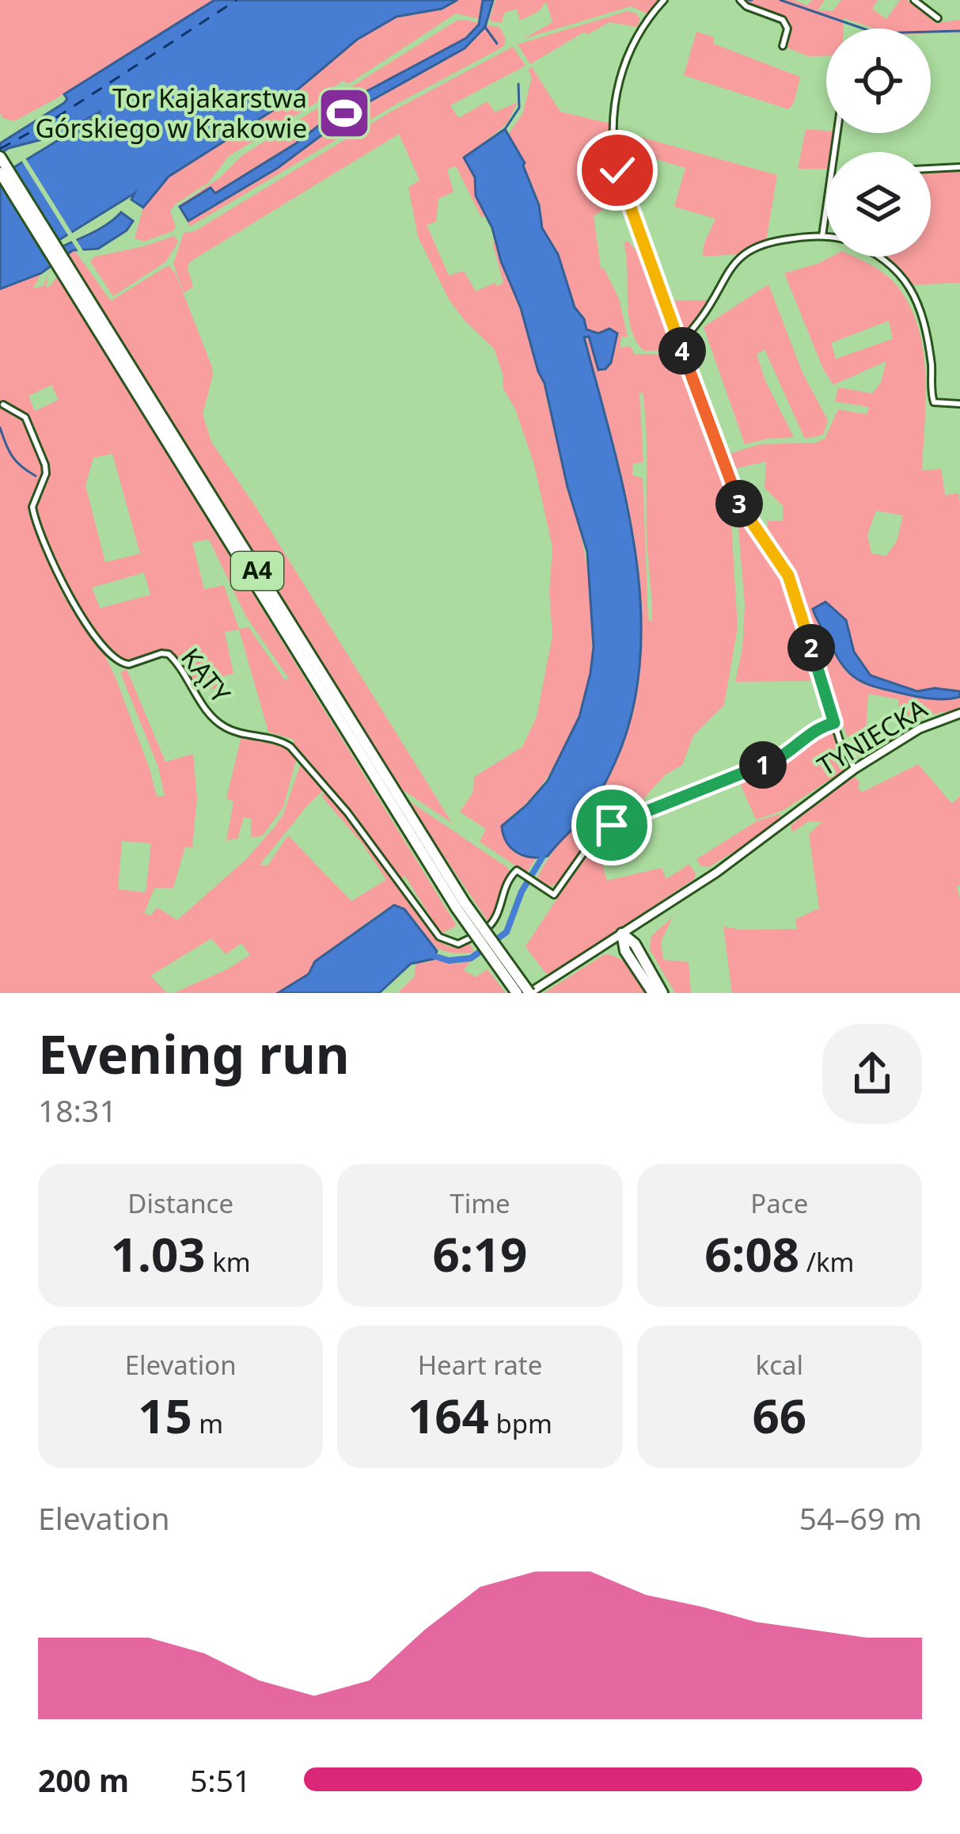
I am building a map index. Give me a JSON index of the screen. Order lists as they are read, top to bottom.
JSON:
{
  "streets": {
    "highway": ["A4"],
    "street": ["KĄTY", "TYNIECKA"]
  },
  "crossings": [
    ["A4", "TYNIECKA"]
  ],
  "places": {
    "sports": ["Tor Kajakarstwa Górskiego w Krakowie"]
  },
  "page": {
    "pins": [
      "4",
      "3",
      "2",
      "1"
    ],
    "heading": ["Evening run", "18:31"],
    "stats": [
      ["Distance", "1.03 km"],
      ["Time", "6:19"],
      ["Pace", "6:08 /km"],
      ["Elevation", "15 m"],
      ["Heart rate", "164 bpm"],
      ["kcal", "66"]
    ],
    "chart": ["Elevation", "54–69 m"],
    "list": [
      {
        "name": "200 m",
        "note": "5:51"
      }
    ]
  }
}
